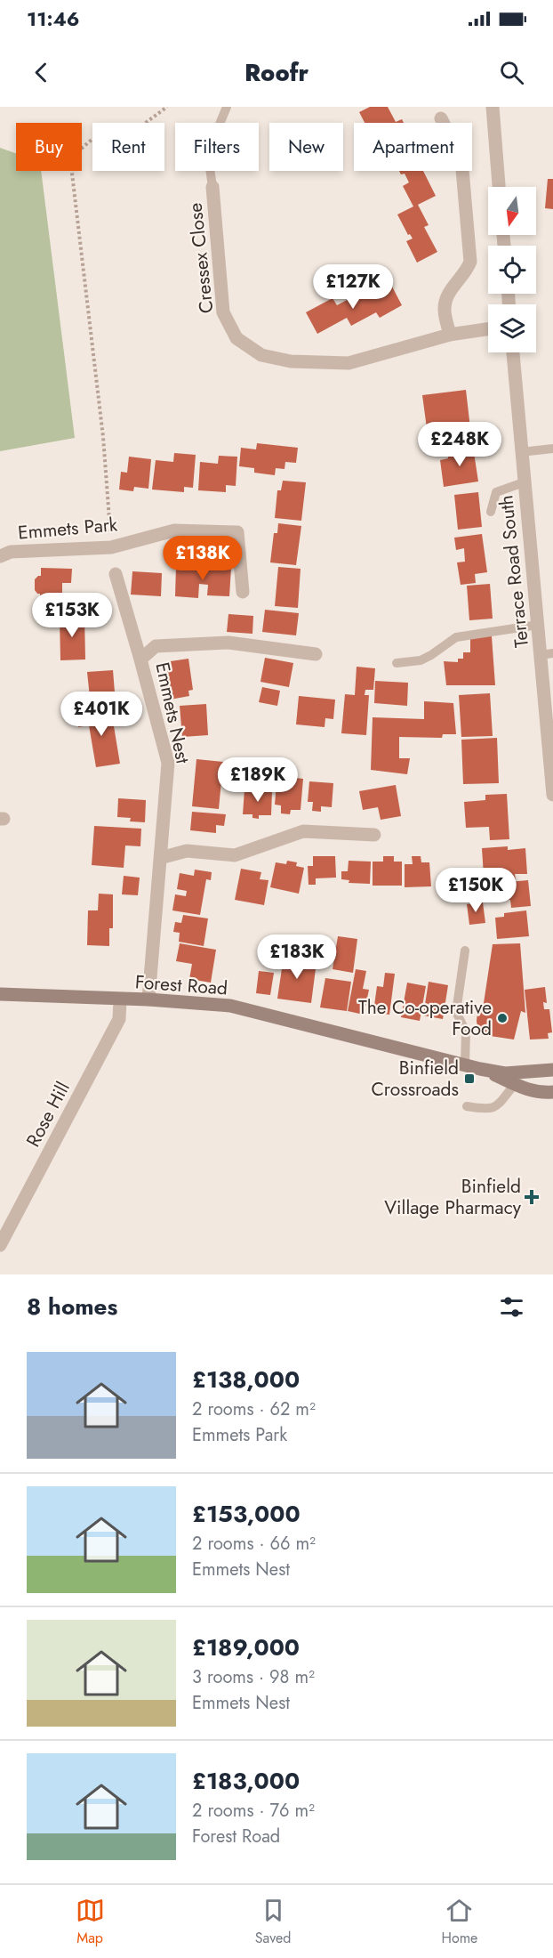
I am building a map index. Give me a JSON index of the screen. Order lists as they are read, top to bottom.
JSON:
{
  "streets": {
    "main road": ["Forest Road"],
    "street": [
      "Cressex Close",
      "Emmets Park",
      "Terrace Road South",
      "Emmets Nest",
      "Rose Hill"
    ]
  },
  "crossings": [
    ["Emmets Nest", "Forest Road"],
    ["Forest Road", "Rose Hill"]
  ],
  "places": {
    "other": ["The Co-operative Food"],
    "transit": ["Binfield Crossroads"],
    "health": ["Binfield Village Pharmacy"]
  },
  "north": "bottom",
  "page": {
    "status": "11:46",
    "header": "Roofr",
    "chip": [
      "Buy",
      "Rent",
      "Filters",
      "New",
      "Apartment"
    ],
    "price": [
      "£127K",
      "£248K",
      "£138K",
      "£153K",
      "£401K",
      "£189K",
      "£150K",
      "£183K"
    ],
    "heading": "8 homes",
    "list": [
      {
        "name": "£138,000",
        "note": "2 rooms · 62 m² · Emmets Park"
      },
      {
        "name": "£153,000",
        "note": "2 rooms · 66 m² · Emmets Nest"
      },
      {
        "name": "£189,000",
        "note": "3 rooms · 98 m² · Emmets Nest"
      },
      {
        "name": "£183,000",
        "note": "2 rooms · 76 m² · Forest Road"
      }
    ],
    "tabs": ["Map", "Saved", "Home"]
  }
}
